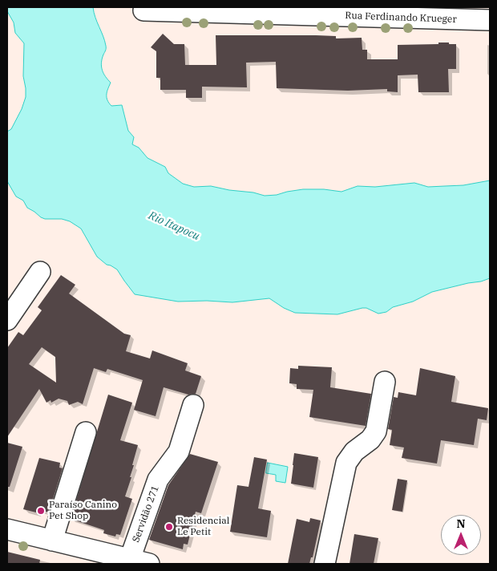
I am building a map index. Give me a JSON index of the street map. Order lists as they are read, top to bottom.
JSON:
{
  "streets": {
    "street": ["Rua Ferdinando Krueger", "Servidão 271"]
  },
  "water": ["Rio Itapocu"],
  "places": ["Paraíso Canino Pet Shop", "Residencial Le Petit"],
  "north": "top"
}
